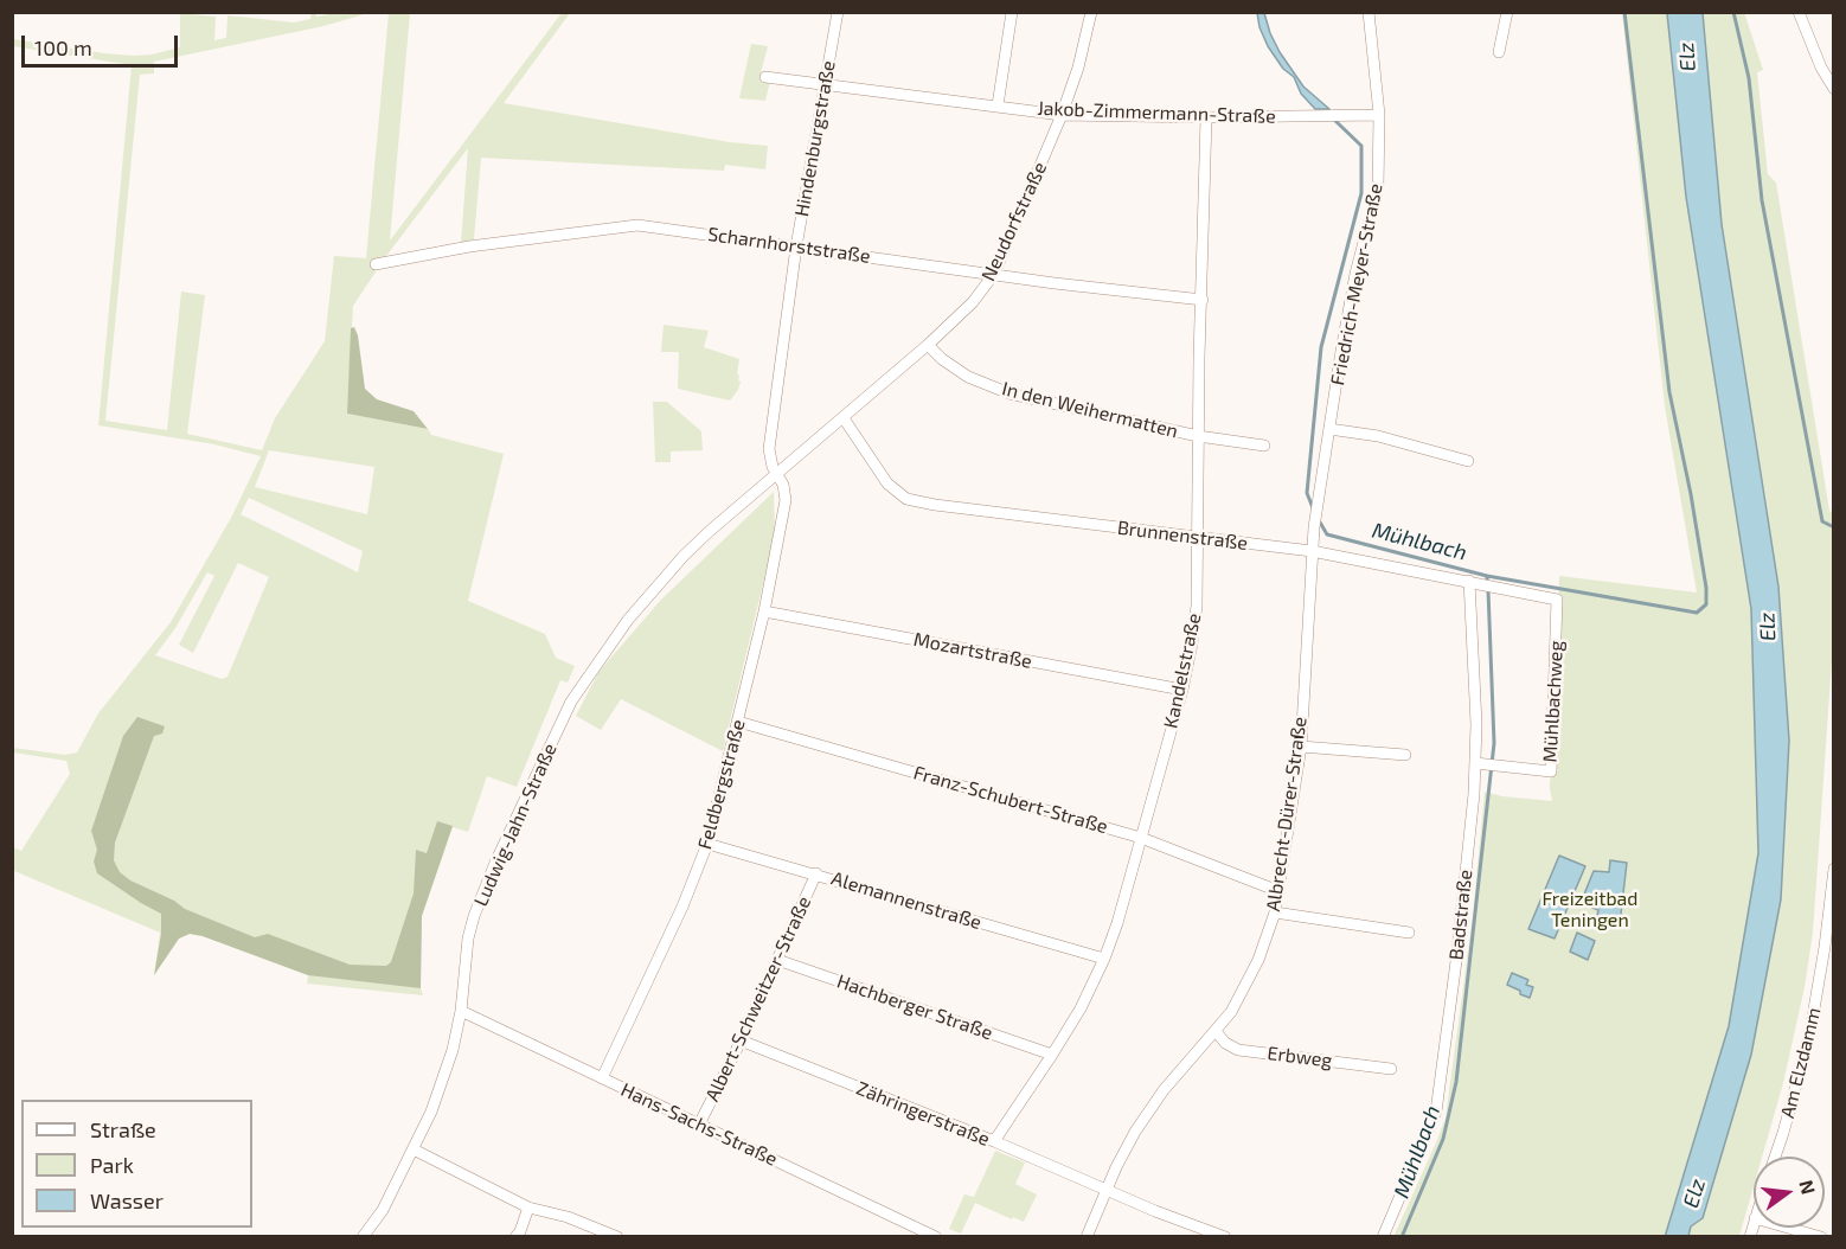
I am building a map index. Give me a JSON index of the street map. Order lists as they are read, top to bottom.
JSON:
{
  "streets": {
    "street": [
      "Jakob-Zimmermann-Straße",
      "Hindenburgstraße",
      "Neudorfstraße",
      "Scharnhorststraße",
      "Friedrich-Meyer-Straße",
      "In den Weihermatten",
      "Brunnenstraße",
      "Mozartstraße",
      "Kandelstraße",
      "Mühlbachweg",
      "Feldbergstraße",
      "Franz-Schubert-Straße",
      "Albrecht-Dürer-Straße",
      "Ludwig-Jahn-Straße",
      "Alemannenstraße",
      "Badstraße",
      "Albert-Schweitzer-Straße",
      "Hachberger Straße",
      "Erbweg",
      "Am Elzdamm",
      "Zähringerstraße",
      "Hans-Sachs-Straße"
    ]
  },
  "crossings": [
    ["Jakob-Zimmermann-Straße", "Hindenburgstraße"],
    ["Jakob-Zimmermann-Straße", "Neudorfstraße"],
    ["Jakob-Zimmermann-Straße", "Friedrich-Meyer-Straße"],
    ["Jakob-Zimmermann-Straße", "Kandelstraße"],
    ["Hindenburgstraße", "Neudorfstraße"],
    ["Hindenburgstraße", "Scharnhorststraße"],
    ["Hindenburgstraße", "Feldbergstraße"],
    ["Hindenburgstraße", "Ludwig-Jahn-Straße"],
    ["Neudorfstraße", "Scharnhorststraße"],
    ["Neudorfstraße", "In den Weihermatten"],
    ["Neudorfstraße", "Brunnenstraße"],
    ["Neudorfstraße", "Feldbergstraße"],
    ["Neudorfstraße", "Ludwig-Jahn-Straße"],
    ["Scharnhorststraße", "Kandelstraße"],
    ["Friedrich-Meyer-Straße", "Brunnenstraße"],
    ["Friedrich-Meyer-Straße", "Albrecht-Dürer-Straße"],
    ["In den Weihermatten", "Kandelstraße"],
    ["Brunnenstraße", "Kandelstraße"],
    ["Brunnenstraße", "Mühlbachweg"],
    ["Brunnenstraße", "Albrecht-Dürer-Straße"],
    ["Brunnenstraße", "Badstraße"],
    ["Mozartstraße", "Kandelstraße"],
    ["Mozartstraße", "Feldbergstraße"],
    ["Kandelstraße", "Franz-Schubert-Straße"],
    ["Kandelstraße", "Alemannenstraße"],
    ["Kandelstraße", "Hachberger Straße"],
    ["Kandelstraße", "Zähringerstraße"],
    ["Mühlbachweg", "Badstraße"],
    ["Feldbergstraße", "Franz-Schubert-Straße"],
    ["Feldbergstraße", "Ludwig-Jahn-Straße"],
    ["Feldbergstraße", "Alemannenstraße"],
    ["Feldbergstraße", "Hans-Sachs-Straße"],
    ["Franz-Schubert-Straße", "Albrecht-Dürer-Straße"],
    ["Albrecht-Dürer-Straße", "Erbweg"],
    ["Albrecht-Dürer-Straße", "Zähringerstraße"],
    ["Ludwig-Jahn-Straße", "Hans-Sachs-Straße"],
    ["Alemannenstraße", "Albert-Schweitzer-Straße"],
    ["Albert-Schweitzer-Straße", "Hachberger Straße"],
    ["Albert-Schweitzer-Straße", "Zähringerstraße"],
    ["Albert-Schweitzer-Straße", "Hans-Sachs-Straße"]
  ],
  "water": ["Elz", "Mühlbach"],
  "parks": ["Freizeitbad Teningen"],
  "legend": ["Straße", "Park", "Wasser"],
  "scale_bar": "100 m",
  "north": "right"
}
